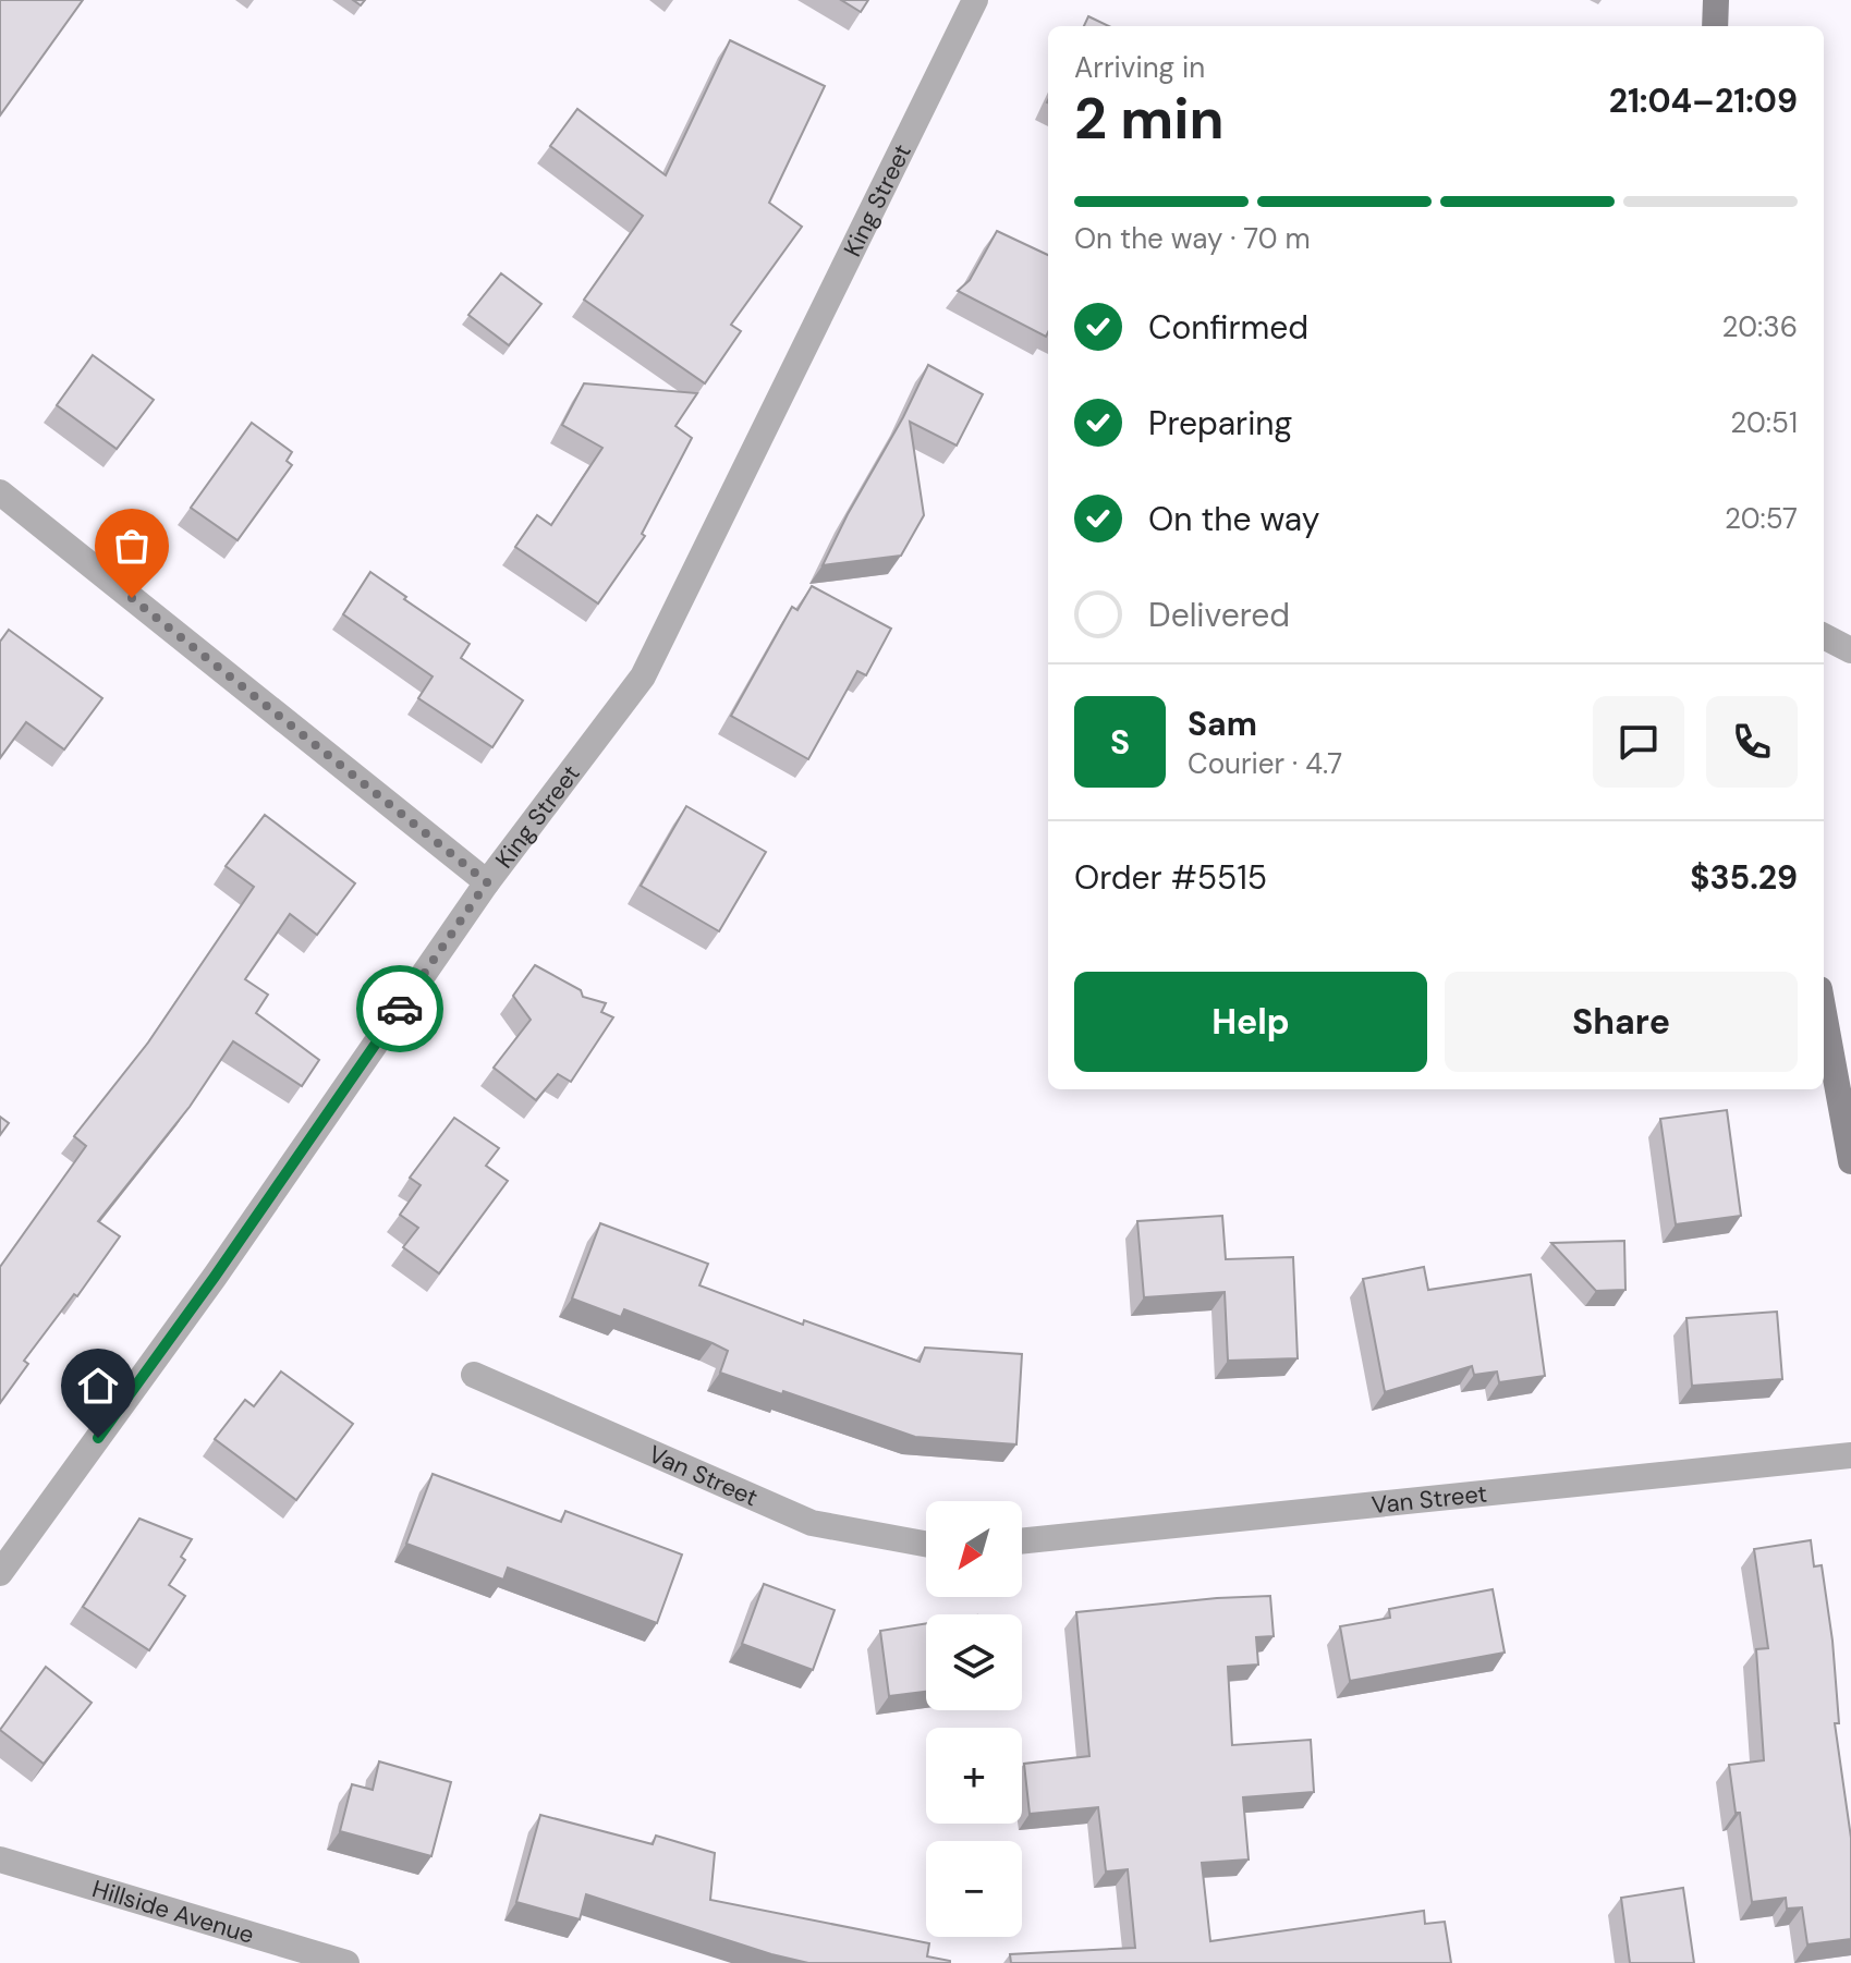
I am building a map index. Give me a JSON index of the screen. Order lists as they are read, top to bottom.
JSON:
{
  "streets": {
    "street": ["King Street", "Van Street", "Hillside Avenue"]
  },
  "north": "bottom left",
  "page": {
    "heading": ["2 min", "Arriving in", "21:04–21:09"],
    "panel": [
      "Sam",
      "Courier · 4.7",
      "Order #5515",
      "$35.29"
    ],
    "bar": "On the way · 70 m",
    "list": [
      ["Confirmed", "20:36"],
      ["Preparing", "20:51"],
      ["On the way", "20:57"],
      "Delivered"
    ],
    "round": "S",
    "buttons": ["Help", "Share"],
    "map_buttons": ["+", "−"]
  }
}
